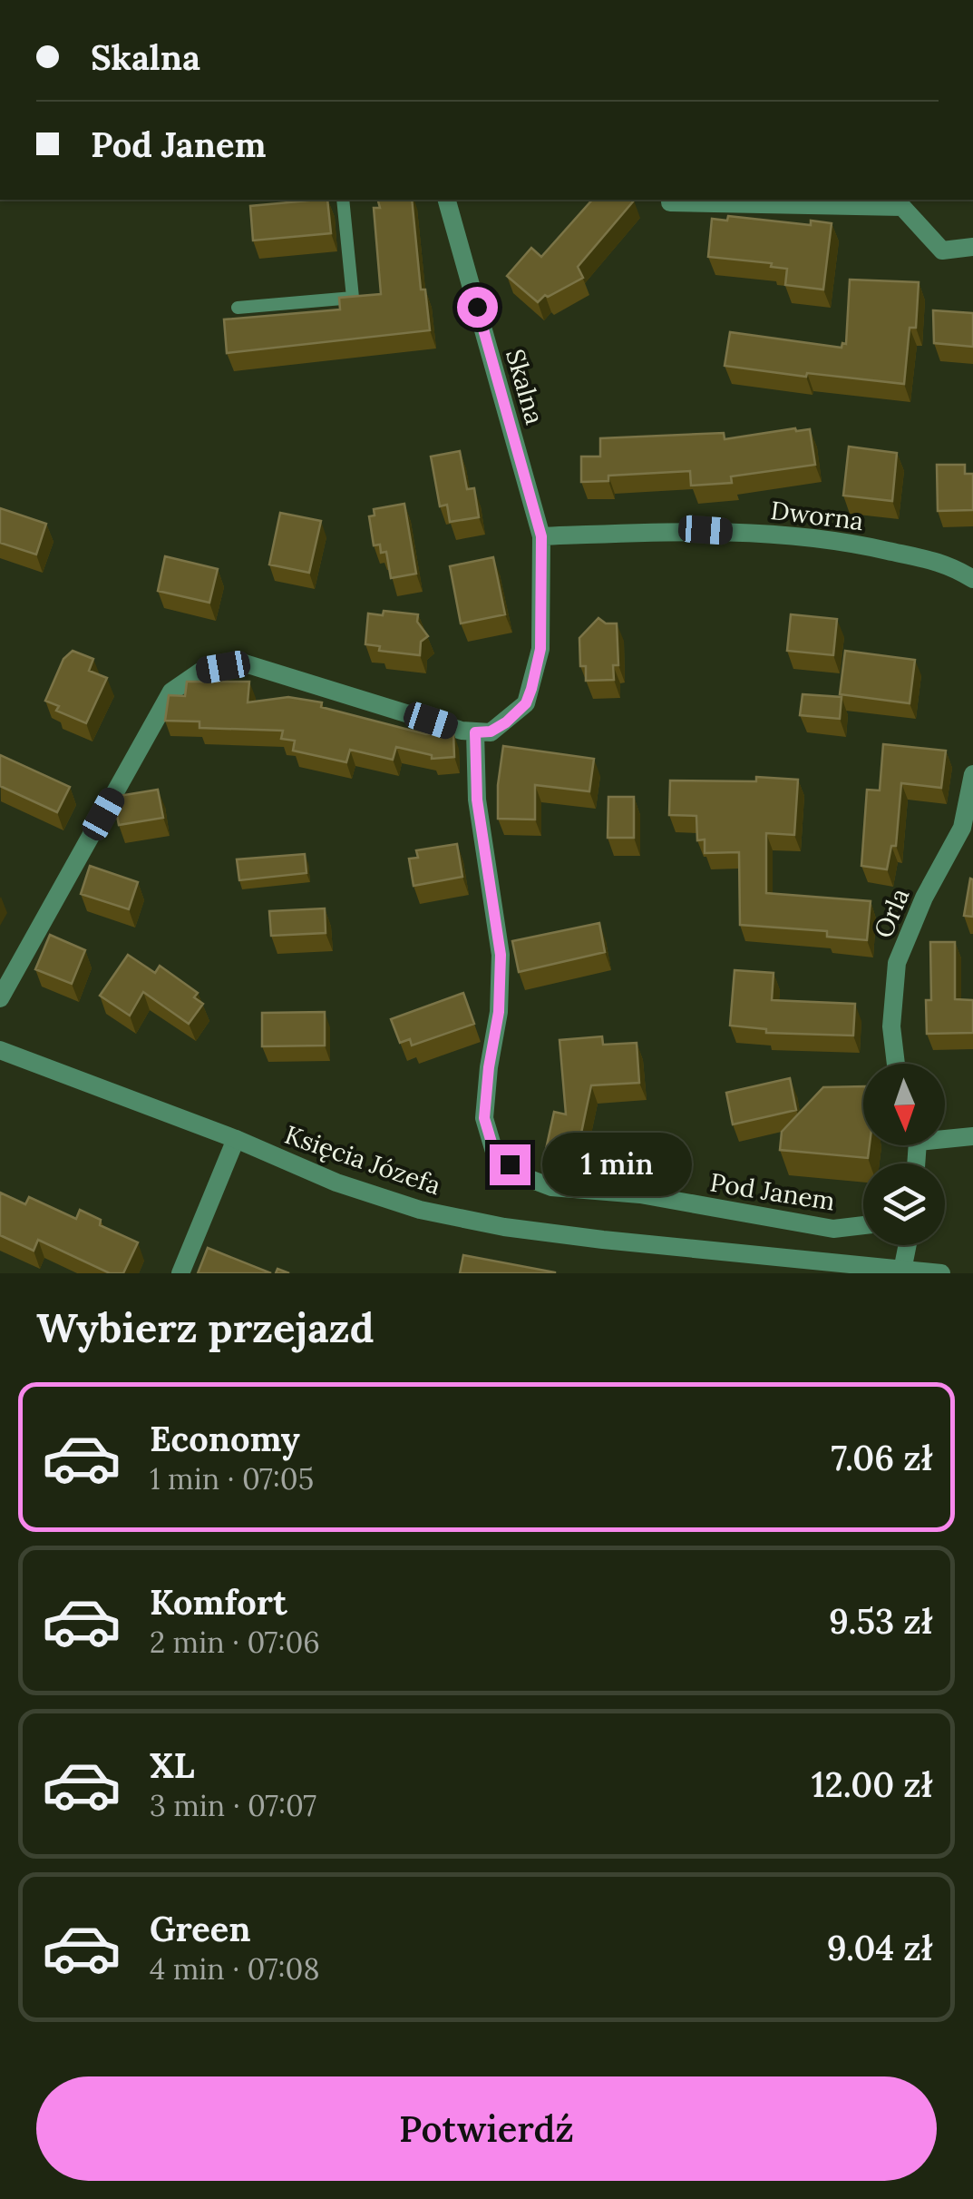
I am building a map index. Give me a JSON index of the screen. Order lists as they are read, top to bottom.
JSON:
{
  "streets": {
    "street": [
      "Skalna",
      "Dworna",
      "Orla",
      "Księcia Józefa",
      "Pod Janem"
    ]
  },
  "crossings": [
    ["Skalna", "Dworna"]
  ],
  "north": "bottom",
  "page": {
    "banner": ["Skalna", "Pod Janem"],
    "bubble": "1 min",
    "heading": "Wybierz przejazd",
    "list": [
      {
        "name": "Economy",
        "note": "1 min · 07:05",
        "value": "7.06 zł"
      },
      {
        "name": "Komfort",
        "note": "2 min · 07:06",
        "value": "9.53 zł"
      },
      {
        "name": "XL",
        "note": "3 min · 07:07",
        "value": "12.00 zł"
      },
      {
        "name": "Green",
        "note": "4 min · 07:08",
        "value": "9.04 zł"
      }
    ],
    "buttons": "Potwierdź"
  }
}
